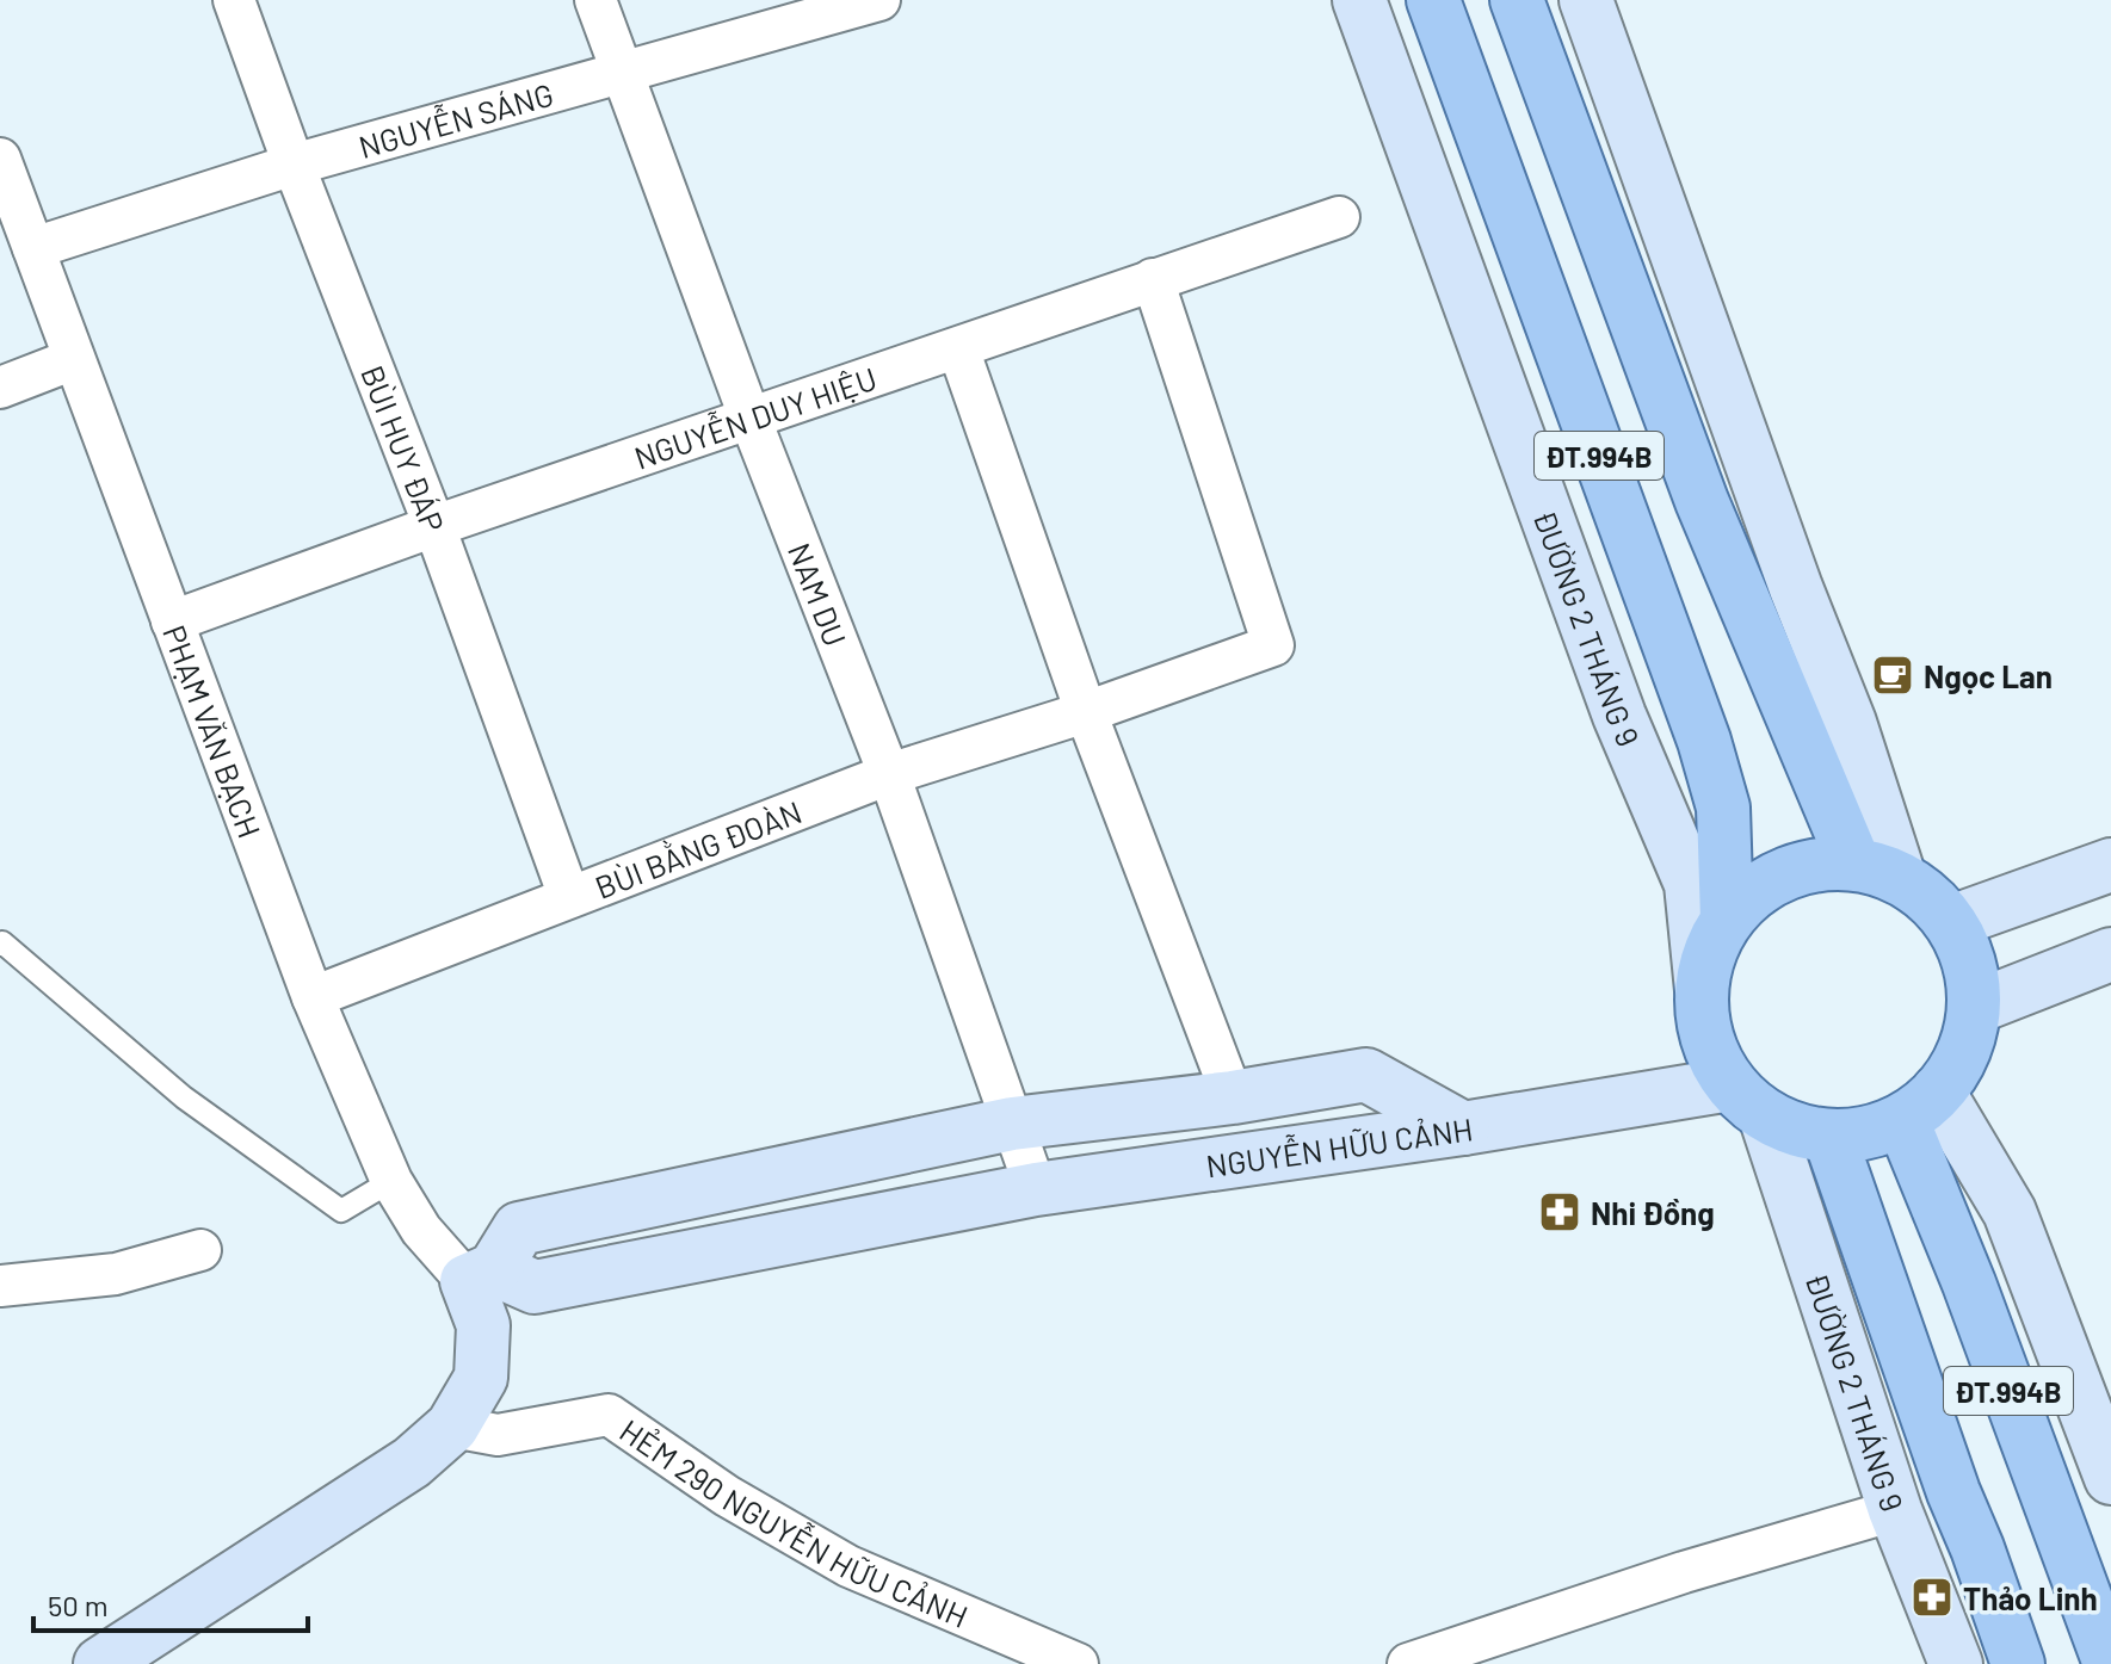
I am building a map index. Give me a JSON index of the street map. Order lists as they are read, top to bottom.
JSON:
{
  "streets": {
    "main road": ["ĐT.994B", "ĐƯỜNG 2 THÁNG 9", "NGUYỄN HỮU CẢNH"],
    "street": [
      "NGUYỄN SÁNG",
      "NGUYỄN DUY HIỆU",
      "BÙI HUY ĐÁP",
      "NAM DU",
      "PHẠM VĂN BẠCH",
      "BÙI BẰNG ĐOÀN",
      "HẺM 290 NGUYỄN HỮU CẢNH"
    ]
  },
  "crossings": [
    ["NGUYỄN SÁNG", "BÙI HUY ĐÁP"],
    ["NGUYỄN SÁNG", "NAM DU"],
    ["NGUYỄN SÁNG", "PHẠM VĂN BẠCH"],
    ["NGUYỄN DUY HIỆU", "BÙI HUY ĐÁP"],
    ["NGUYỄN DUY HIỆU", "NAM DU"],
    ["NGUYỄN DUY HIỆU", "PHẠM VĂN BẠCH"],
    ["NGUYỄN DUY HIỆU", "BÙI BẰNG ĐOÀN"],
    ["BÙI HUY ĐÁP", "BÙI BẰNG ĐOÀN"],
    ["ĐT.994B", "ĐƯỜNG 2 THÁNG 9"],
    ["NAM DU", "BÙI BẰNG ĐOÀN"],
    ["NAM DU", "NGUYỄN HỮU CẢNH"],
    ["PHẠM VĂN BẠCH", "BÙI BẰNG ĐOÀN"],
    ["PHẠM VĂN BẠCH", "NGUYỄN HỮU CẢNH"]
  ],
  "places": {
    "cafe": ["Ngọc Lan"],
    "pharmacy": ["Nhi Đồng", "Thảo Linh"]
  },
  "scale_bar": "50 m"
}
